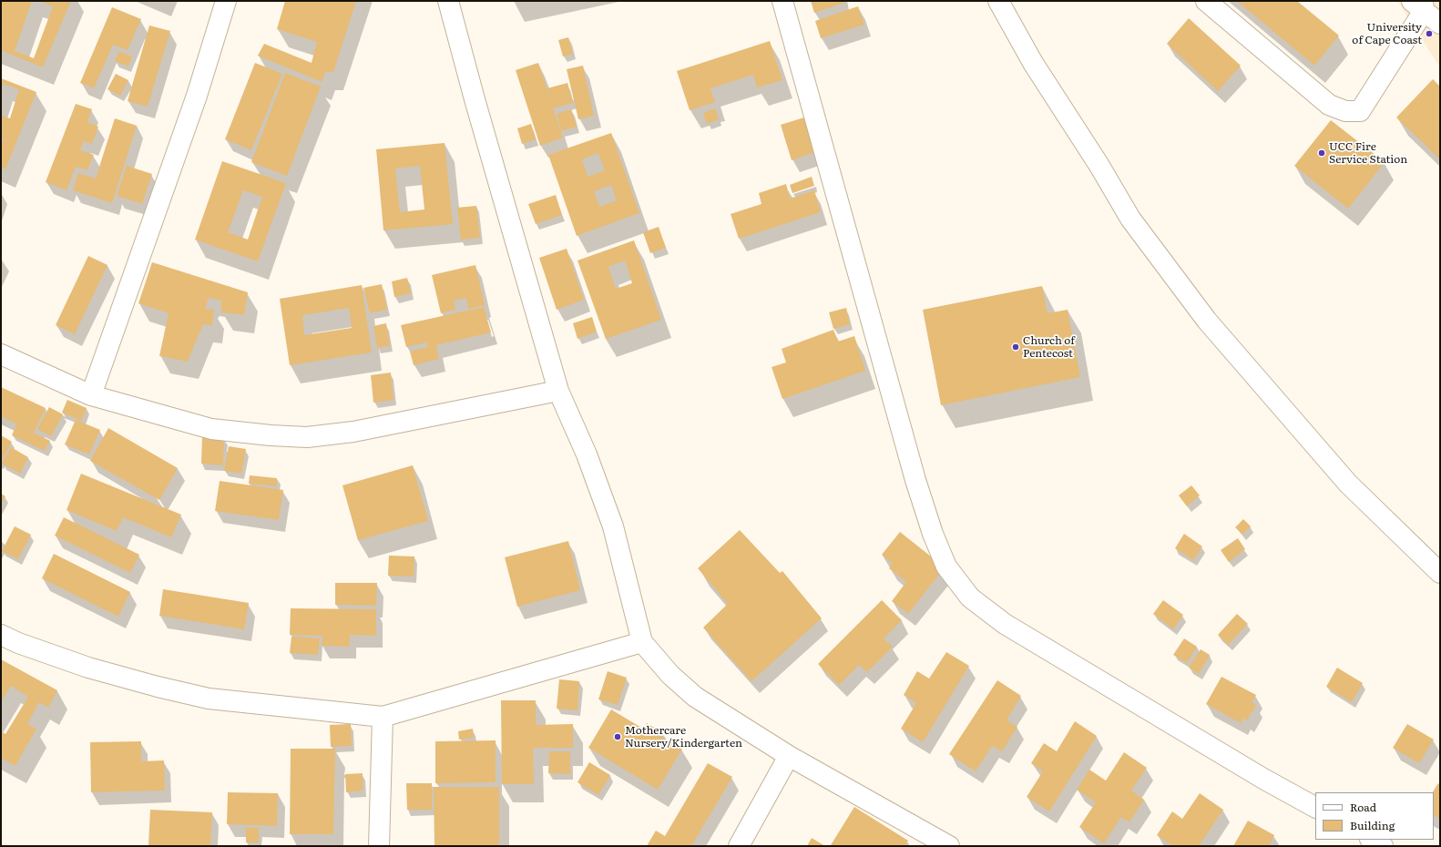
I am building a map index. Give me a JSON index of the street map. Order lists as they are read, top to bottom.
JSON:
{
  "places": [
    "University of Cape Coast",
    "UCC Fire Service Station",
    "Church of Pentecost",
    "Mothercare Nursery/Kindergarten"
  ],
  "legend": ["Road", "Building"]
}
